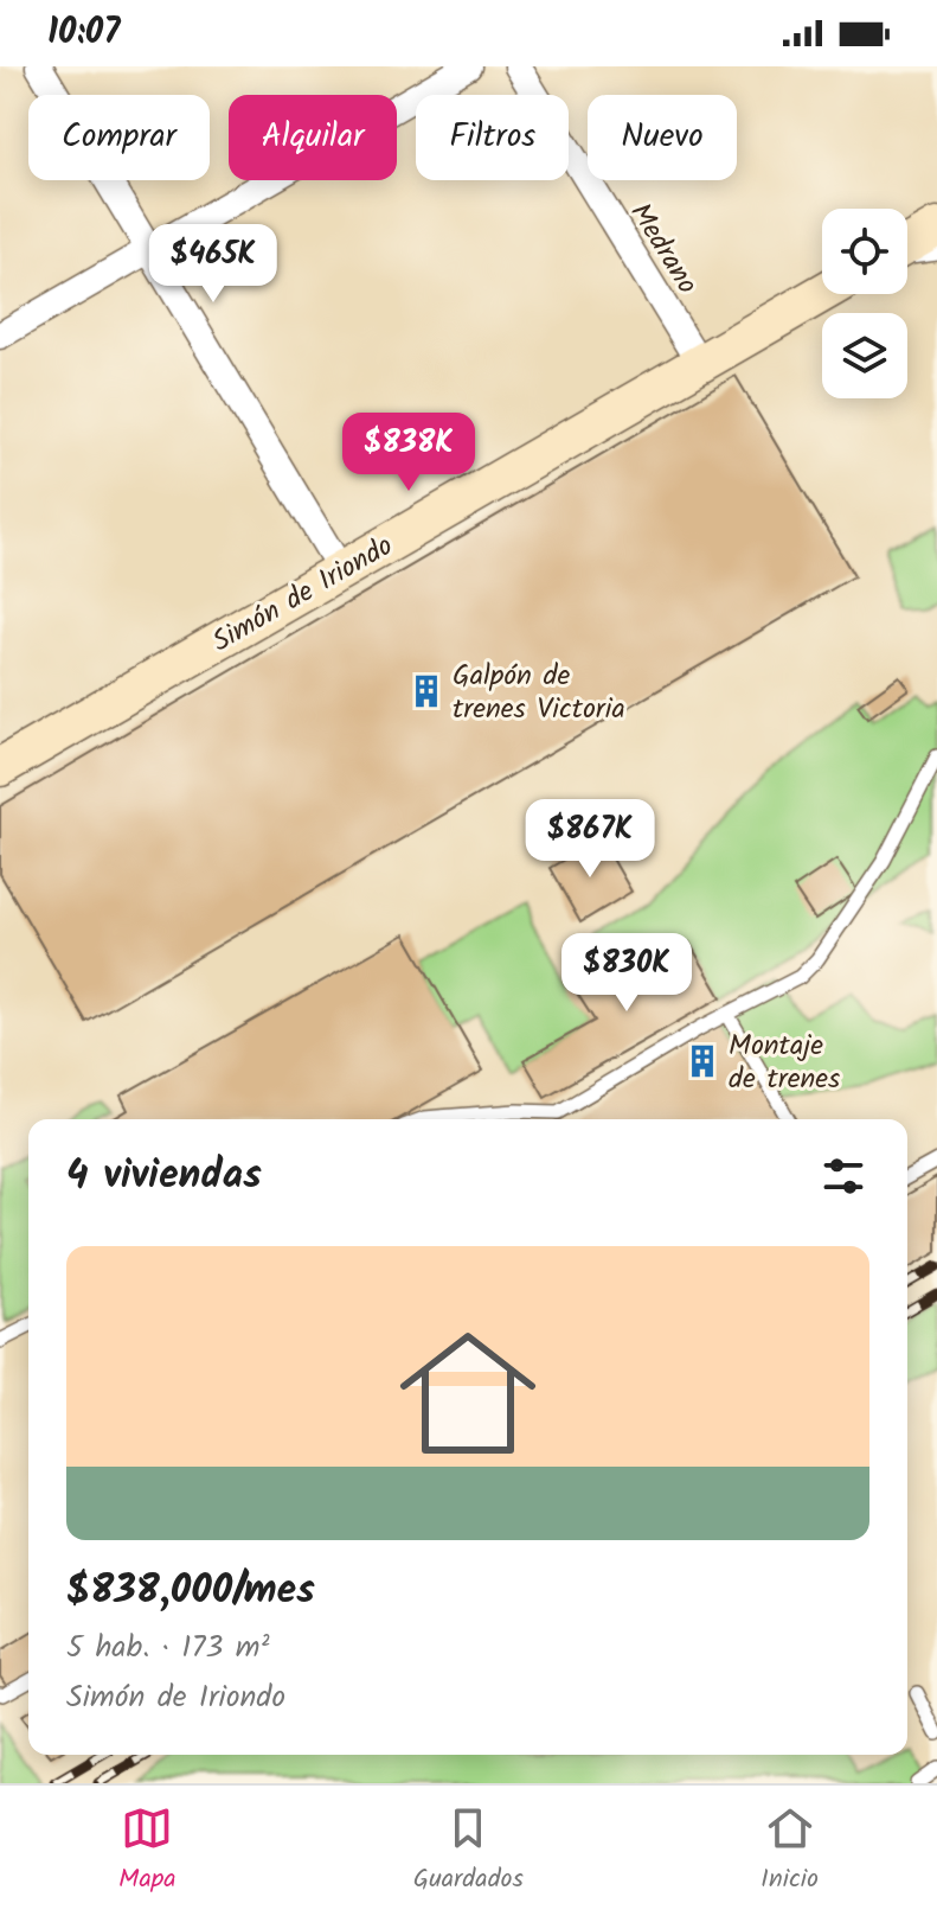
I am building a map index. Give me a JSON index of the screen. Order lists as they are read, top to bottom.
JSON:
{
  "streets": {
    "street": ["Medrano", "Simón de Iriondo"]
  },
  "crossings": [
    ["Medrano", "Simón de Iriondo"]
  ],
  "places": {
    "building": ["Galpón de trenes Victoria", "Montaje de trenes"]
  },
  "page": {
    "status": "10:07",
    "chip": [
      "Comprar",
      "Alquilar",
      "Filtros",
      "Nuevo"
    ],
    "price": [
      "$465K",
      "$838K",
      "$867K",
      "$830K"
    ],
    "heading": "4 viviendas",
    "list": [
      {
        "name": "$838,000/mes",
        "note": "5 hab. · 173 m² · Simón de Iriondo"
      }
    ],
    "tabs": ["Mapa", "Guardados", "Inicio"]
  }
}
